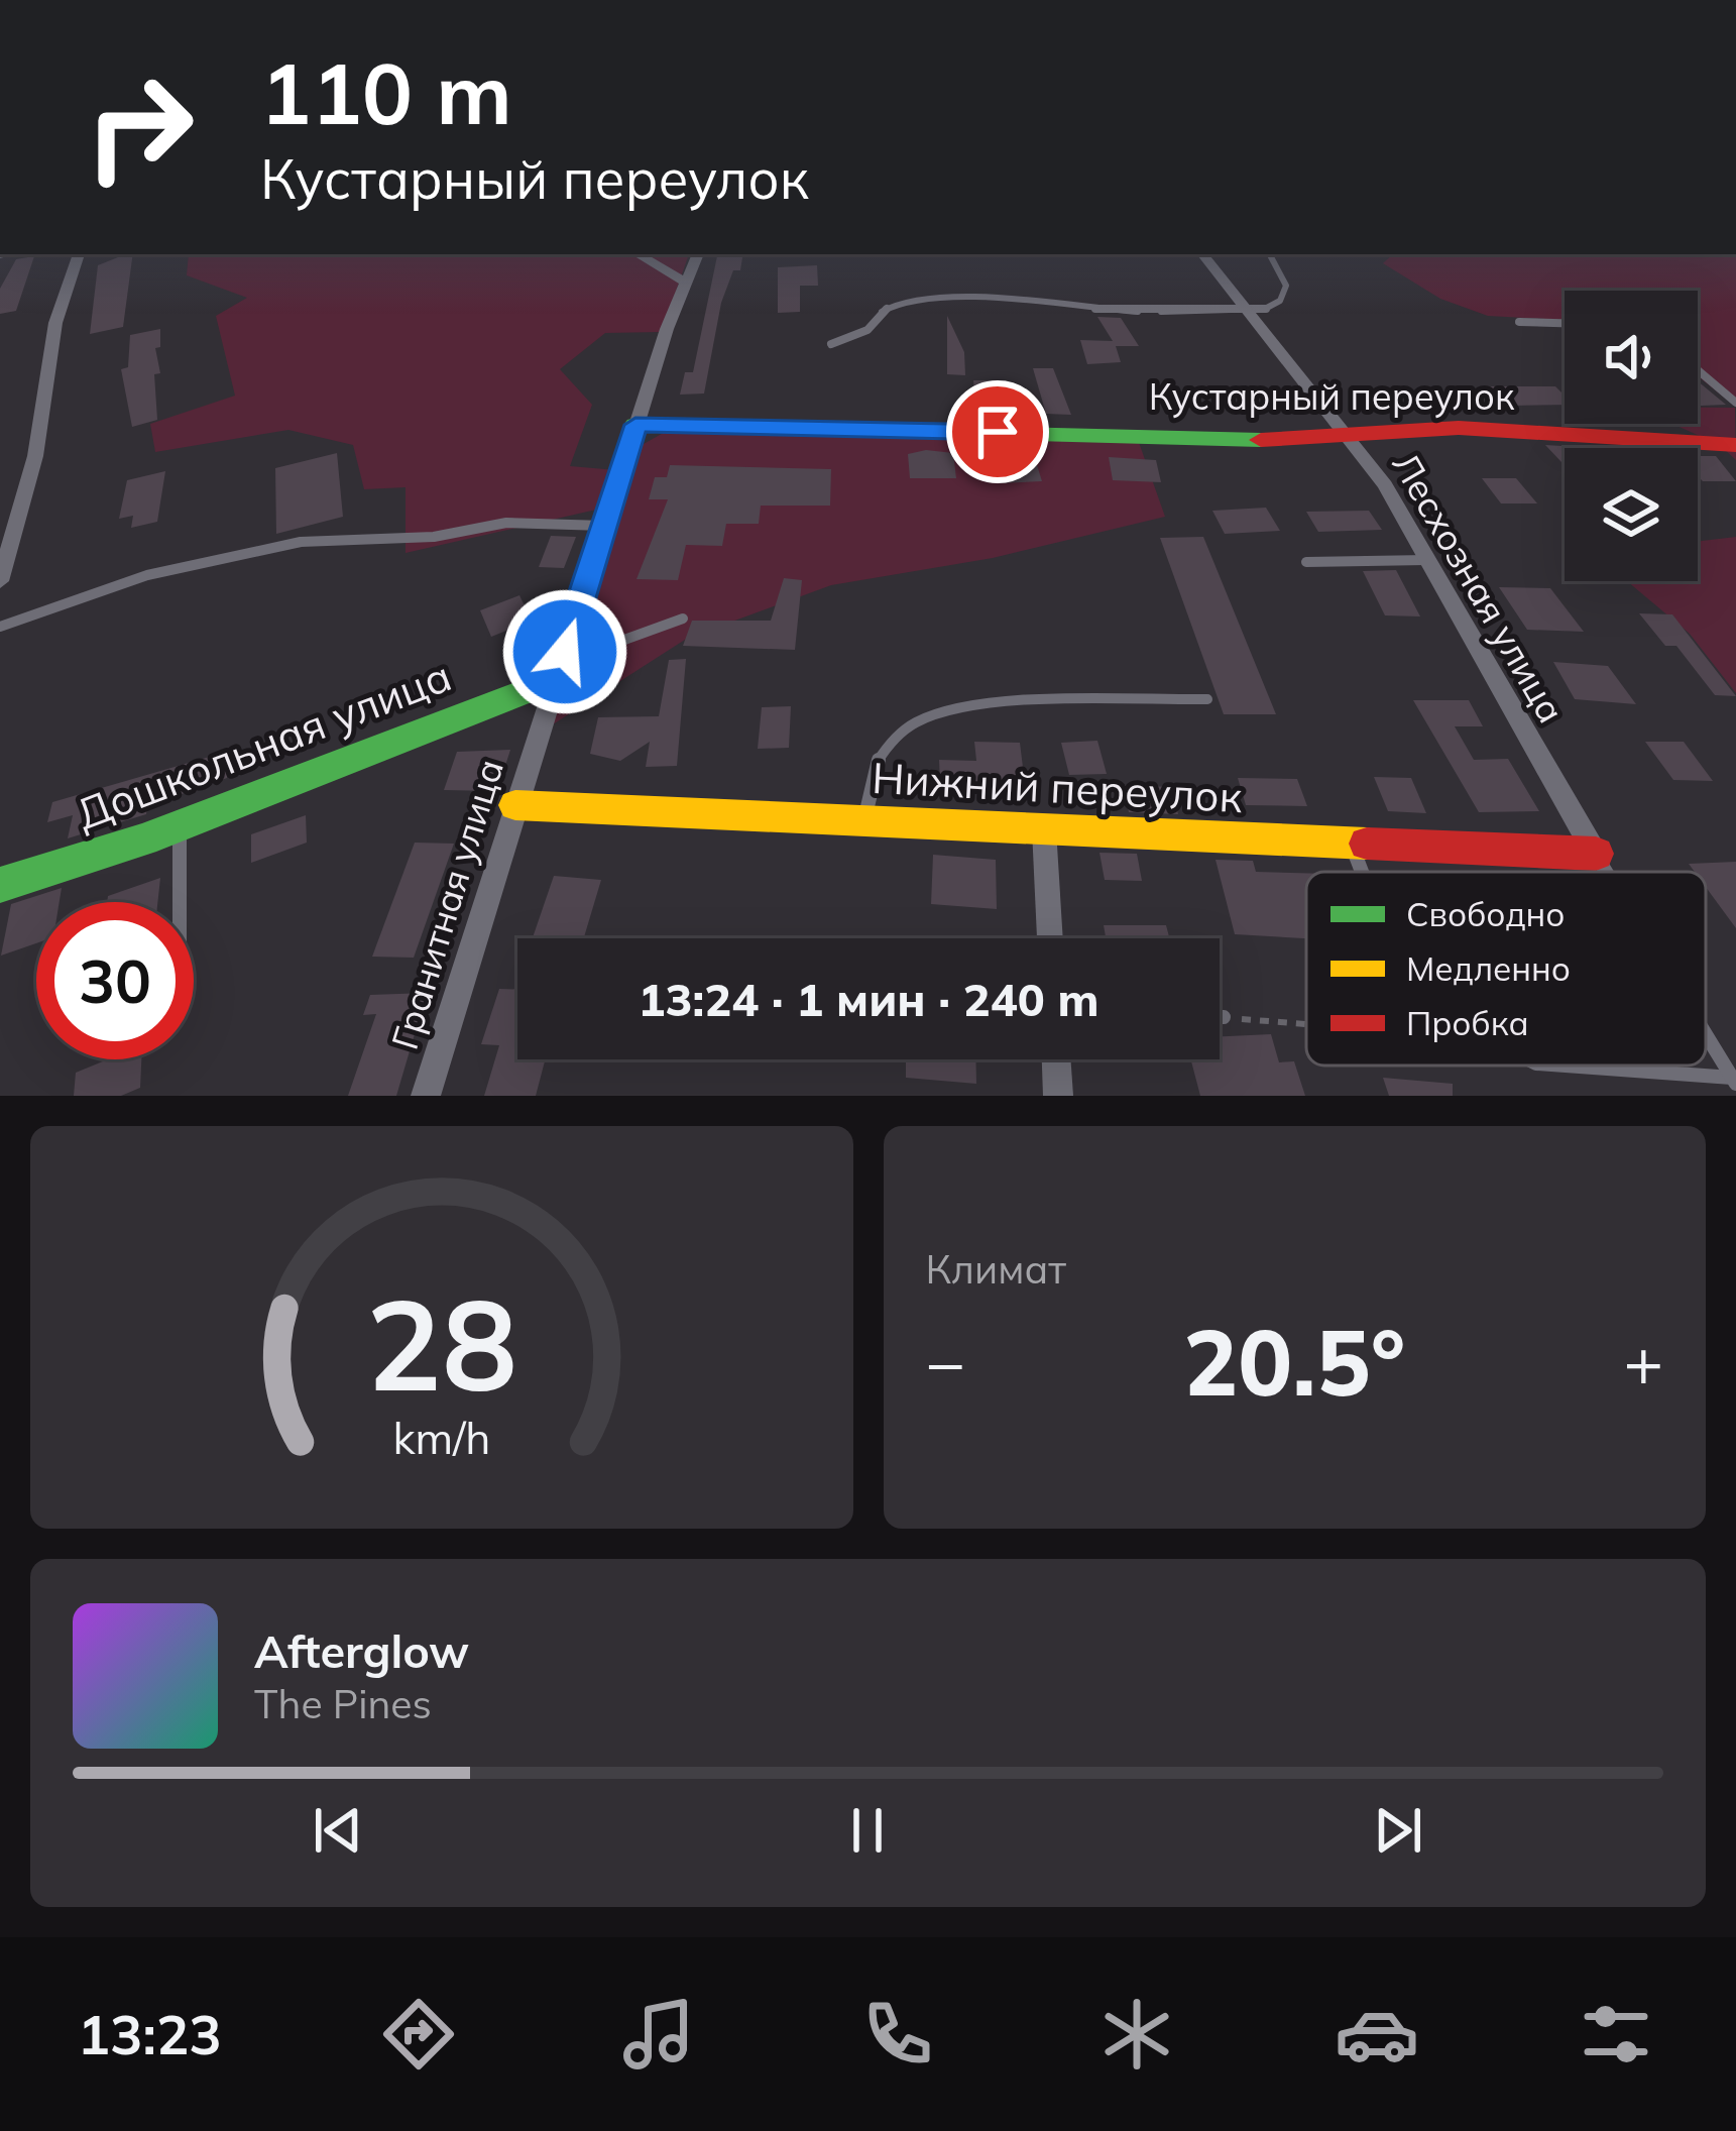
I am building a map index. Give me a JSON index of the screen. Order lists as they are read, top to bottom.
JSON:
{
  "streets": {
    "street": [
      "Кустарный переулок",
      "Лесхозная улица",
      "Дошкольная улица",
      "Нижний переулок",
      "Гранитная улица"
    ]
  },
  "crossings": [
    ["Кустарный переулок", "Лесхозная улица"],
    ["Кустарный переулок", "Гранитная улица"],
    ["Лесхозная улица", "Нижний переулок"],
    ["Дошкольная улица", "Гранитная улица"],
    ["Нижний переулок", "Гранитная улица"]
  ],
  "legend": ["Свободно", "Медленно", "Пробка"],
  "page": {
    "turn": ["110 m", "Кустарный переулок"],
    "limit": "30",
    "trip": "13:24 · 1 мин · 240 m",
    "tile": "Климат",
    "heat": ["−", "20.5°", "+"],
    "song": ["Afterglow", "The Pines"],
    "tabs": "13:23",
    "gauge": ["28", "km/h"]
  }
}
